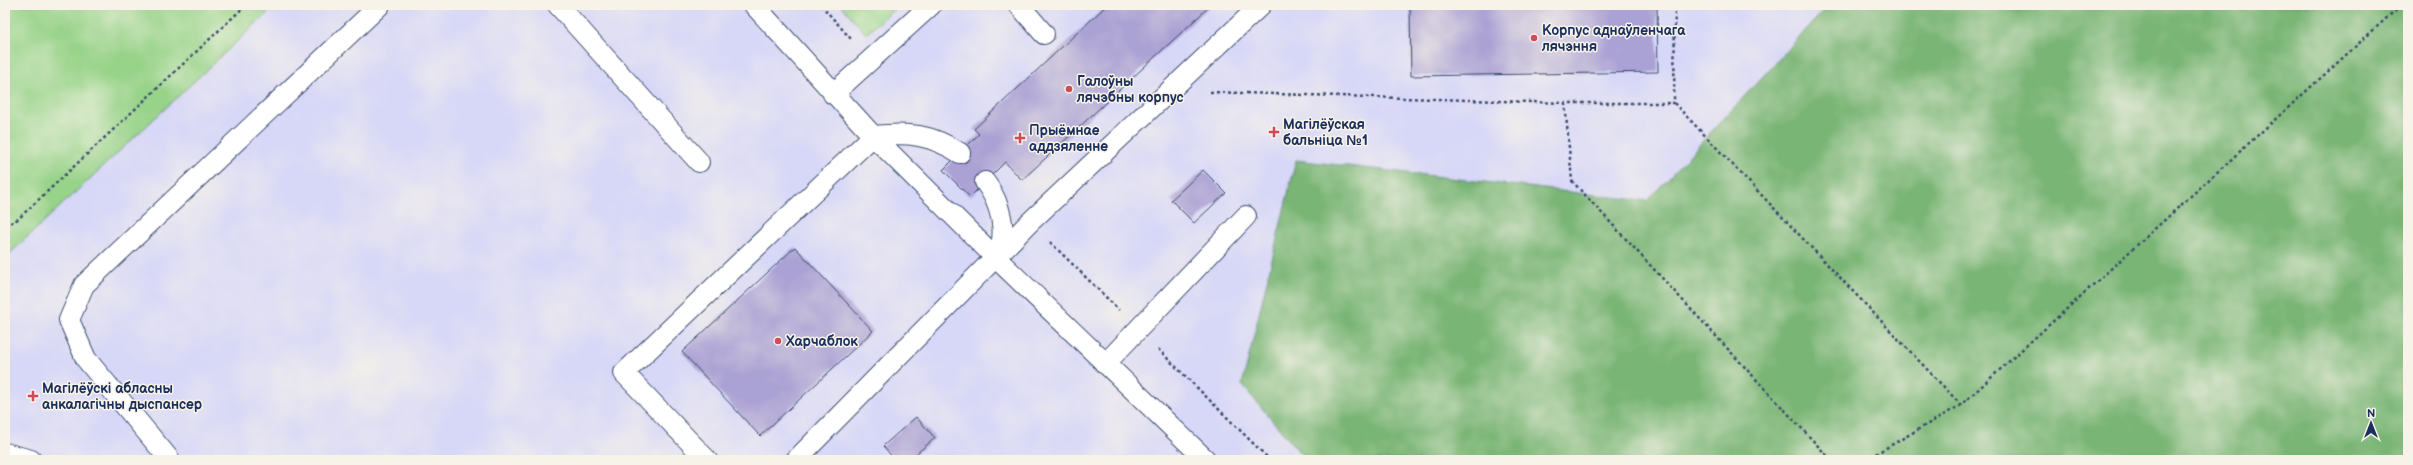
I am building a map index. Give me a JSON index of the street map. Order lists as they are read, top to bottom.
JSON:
{
  "places": {
    "other": ["Корпус аднаўленчага лячэння", "Галоўны лячэбны корпус", "Харчаблок"],
    "health": ["Магілёўская бальніца №1", "Прыёмнае аддзяленне", "Магілёўскі абласны анкалагічны дыспансер"]
  },
  "north": "top"
}
